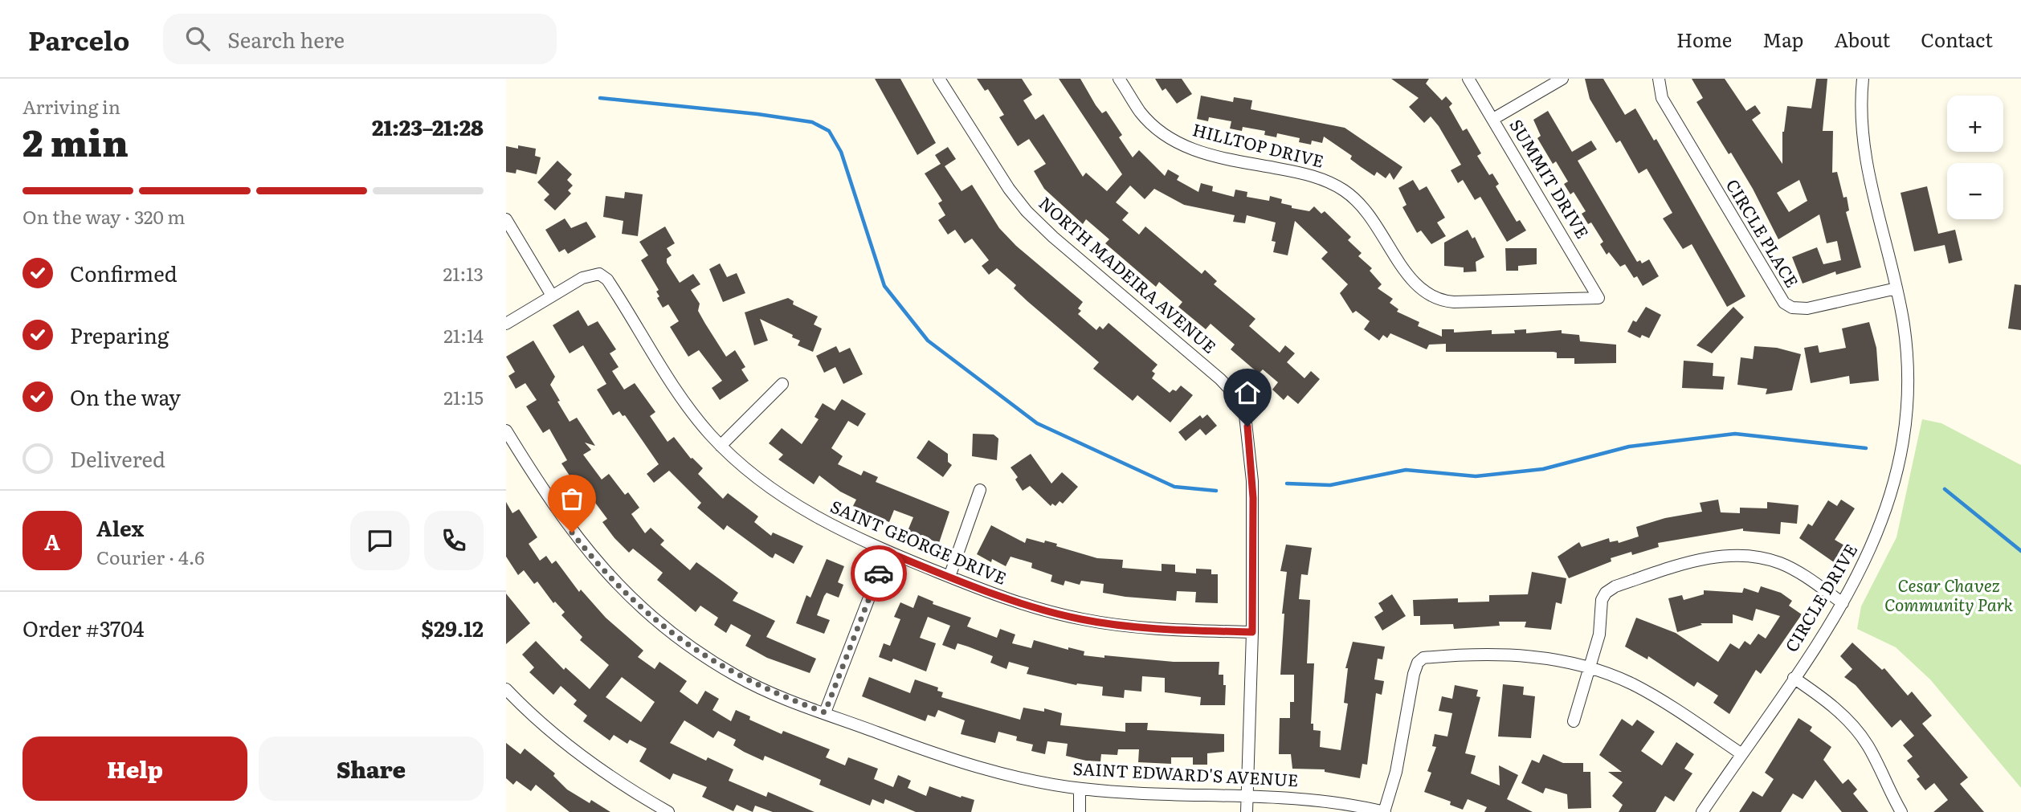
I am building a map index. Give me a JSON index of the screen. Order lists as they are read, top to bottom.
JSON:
{
  "streets": {
    "street": [
      "HILLTOP DRIVE",
      "SUMMIT DRIVE",
      "CIRCLE PLACE",
      "NORTH MADEIRA AVENUE",
      "SAINT GEORGE DRIVE",
      "CIRCLE DRIVE",
      "SAINT EDWARD'S AVENUE"
    ]
  },
  "crossings": [
    ["HILLTOP DRIVE", "SUMMIT DRIVE"],
    ["CIRCLE PLACE", "CIRCLE DRIVE"],
    ["NORTH MADEIRA AVENUE", "SAINT GEORGE DRIVE"],
    ["NORTH MADEIRA AVENUE", "SAINT EDWARD'S AVENUE"]
  ],
  "parks": ["Cesar Chavez Community Park"],
  "page": {
    "header": "Parcelo",
    "search": "Search here",
    "nav": [
      "Home",
      "Map",
      "About",
      "Contact"
    ],
    "heading": ["2 min", "Arriving in", "21:23–21:28"],
    "panel": [
      "Alex",
      "Courier · 4.6",
      "Order #3704",
      "$29.12"
    ],
    "map_buttons": ["+", "−"],
    "bar": "On the way · 320 m",
    "list": [
      ["Confirmed", "21:13"],
      ["Preparing", "21:14"],
      ["On the way", "21:15"],
      "Delivered"
    ],
    "round": "A",
    "buttons": ["Help", "Share"]
  }
}
